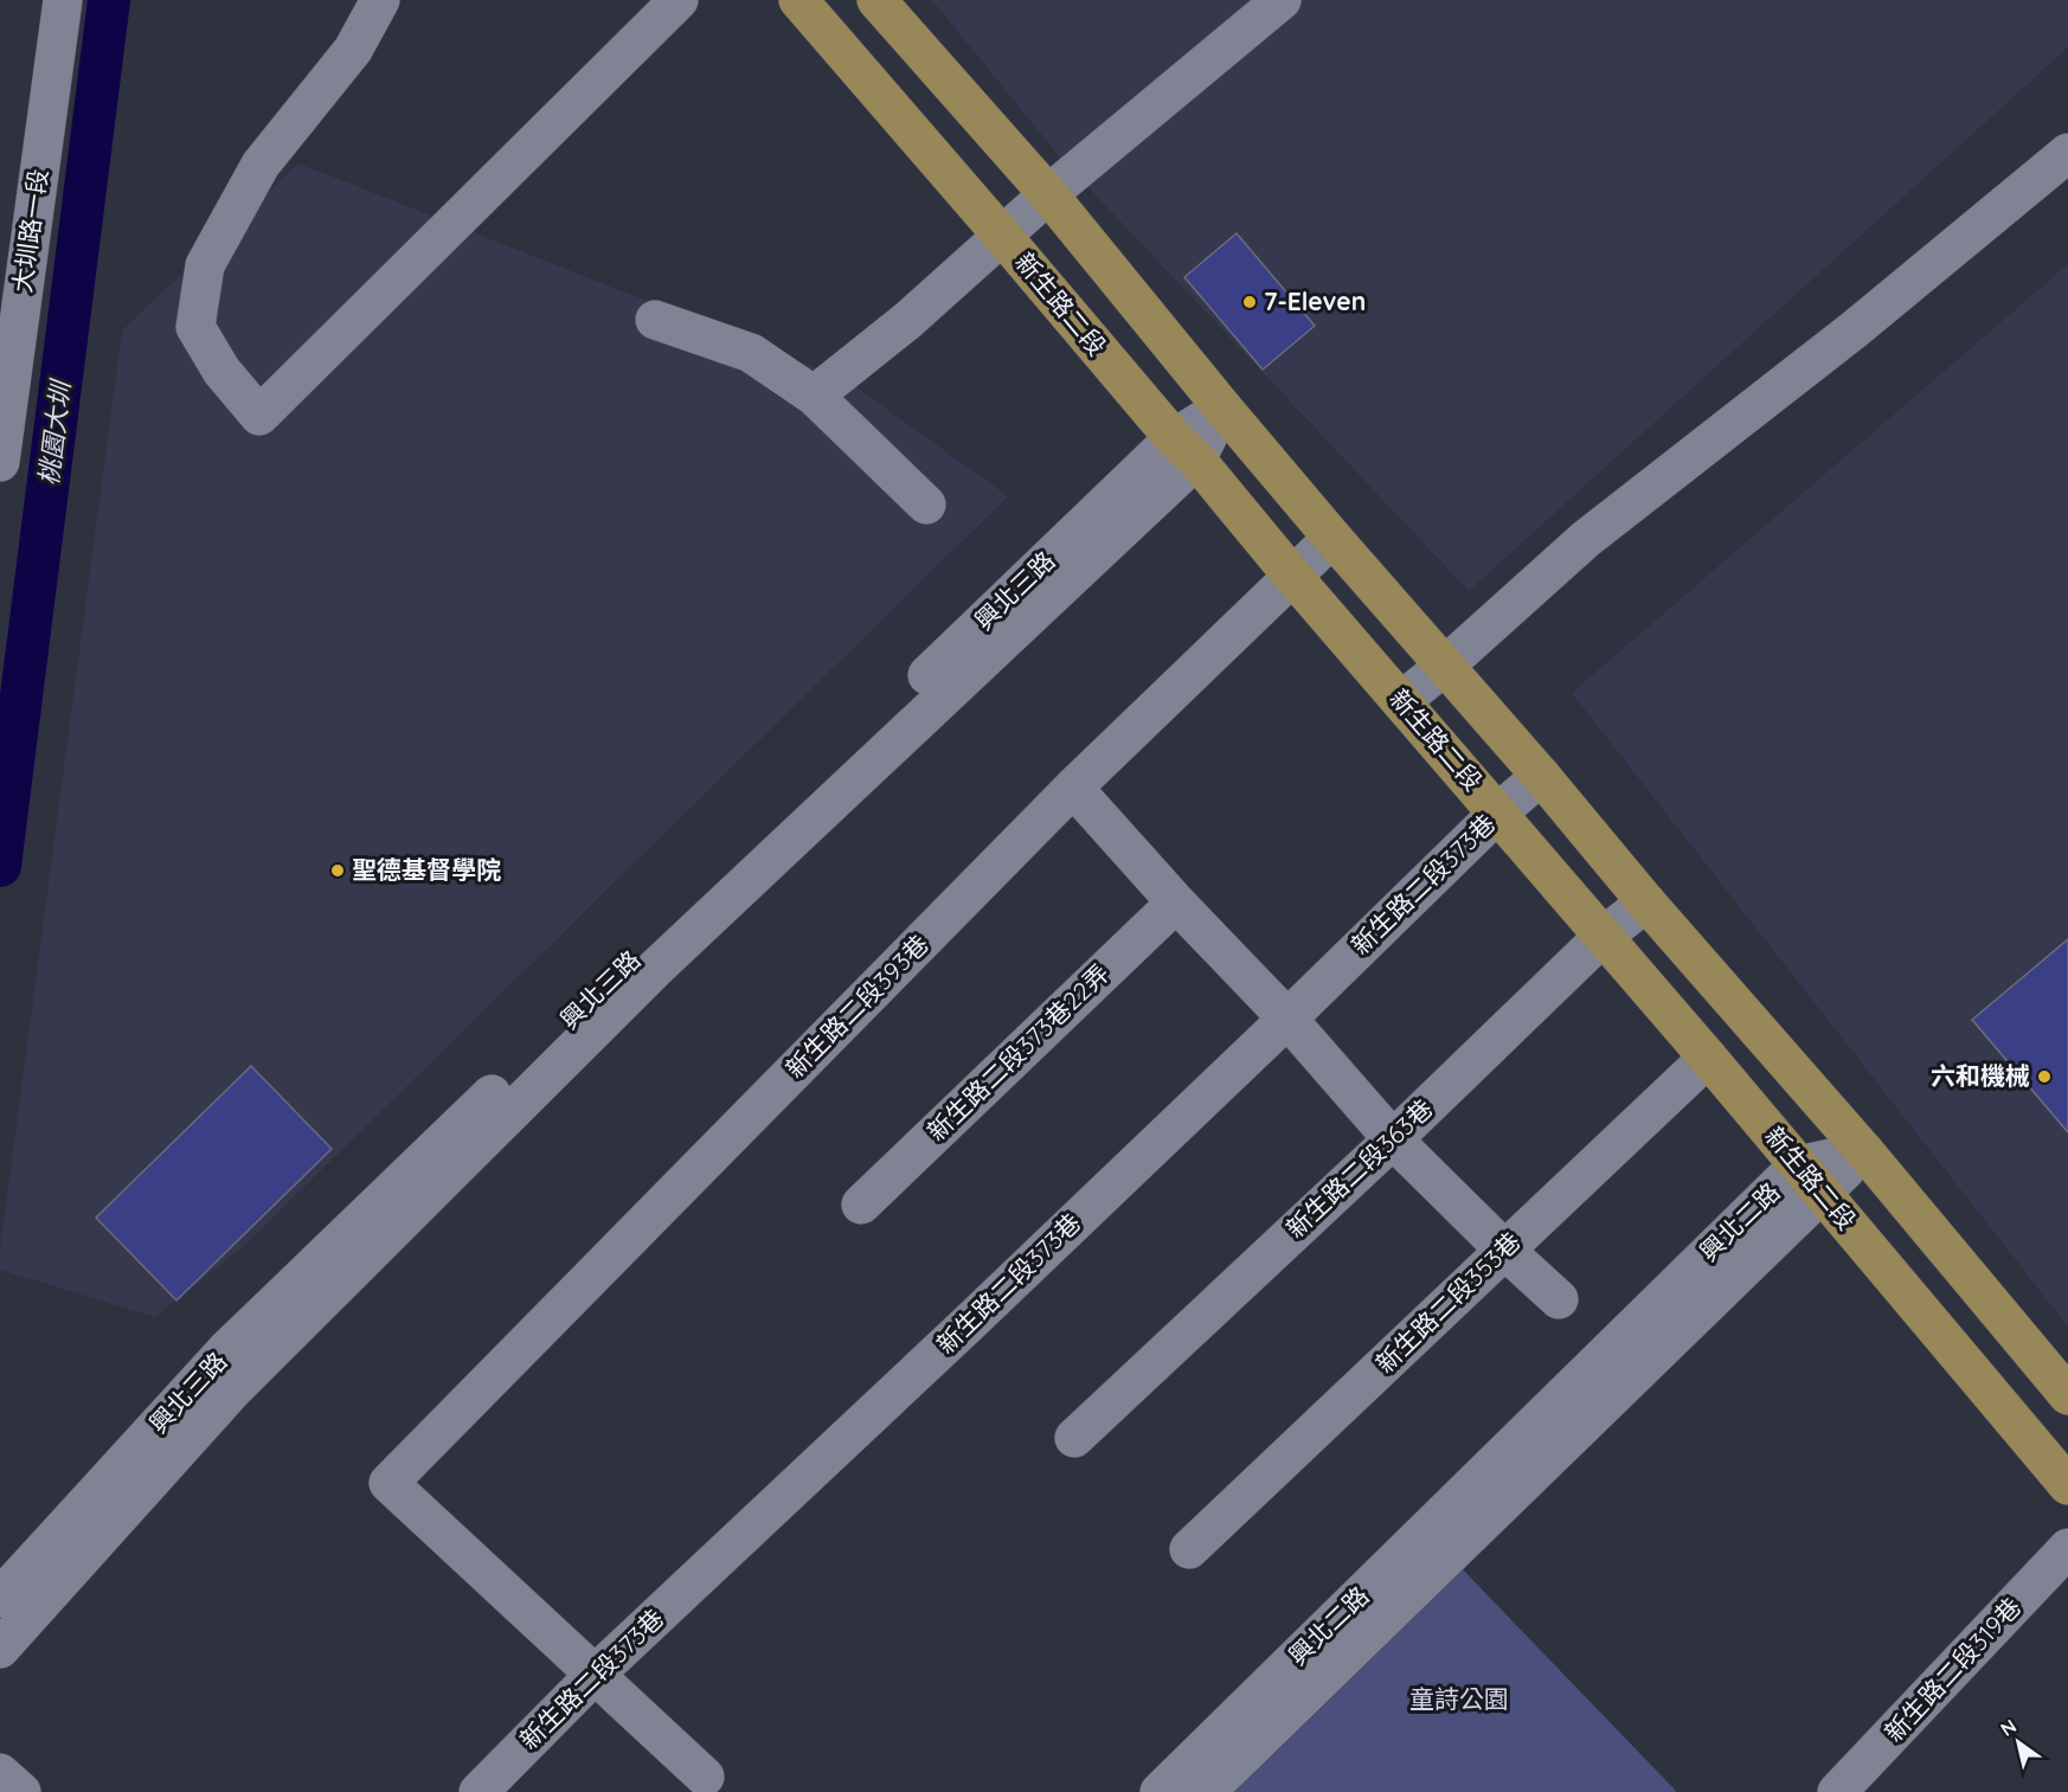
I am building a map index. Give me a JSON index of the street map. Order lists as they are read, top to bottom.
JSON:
{
  "streets": {
    "main road": ["新生路二段"],
    "street": [
      "大圳路一段",
      "興北三路",
      "新生路二段373巷",
      "新生路二段393巷",
      "新生路二段373巷22弄",
      "新生路二段363巷",
      "興北二路",
      "新生路二段353巷",
      "新生路二段319巷"
    ]
  },
  "crossings": [
    ["新生路二段", "興北三路"],
    ["新生路二段", "新生路二段373巷"],
    ["新生路二段", "新生路二段393巷"],
    ["新生路二段", "新生路二段363巷"],
    ["新生路二段", "興北二路"],
    ["新生路二段", "新生路二段353巷"],
    ["新生路二段373巷", "新生路二段393巷"]
  ],
  "water": ["桃園大圳"],
  "parks": ["童詩公園"],
  "places": ["7-Eleven", "聖德基督學院", "六和機械"],
  "north": "top left"
}
